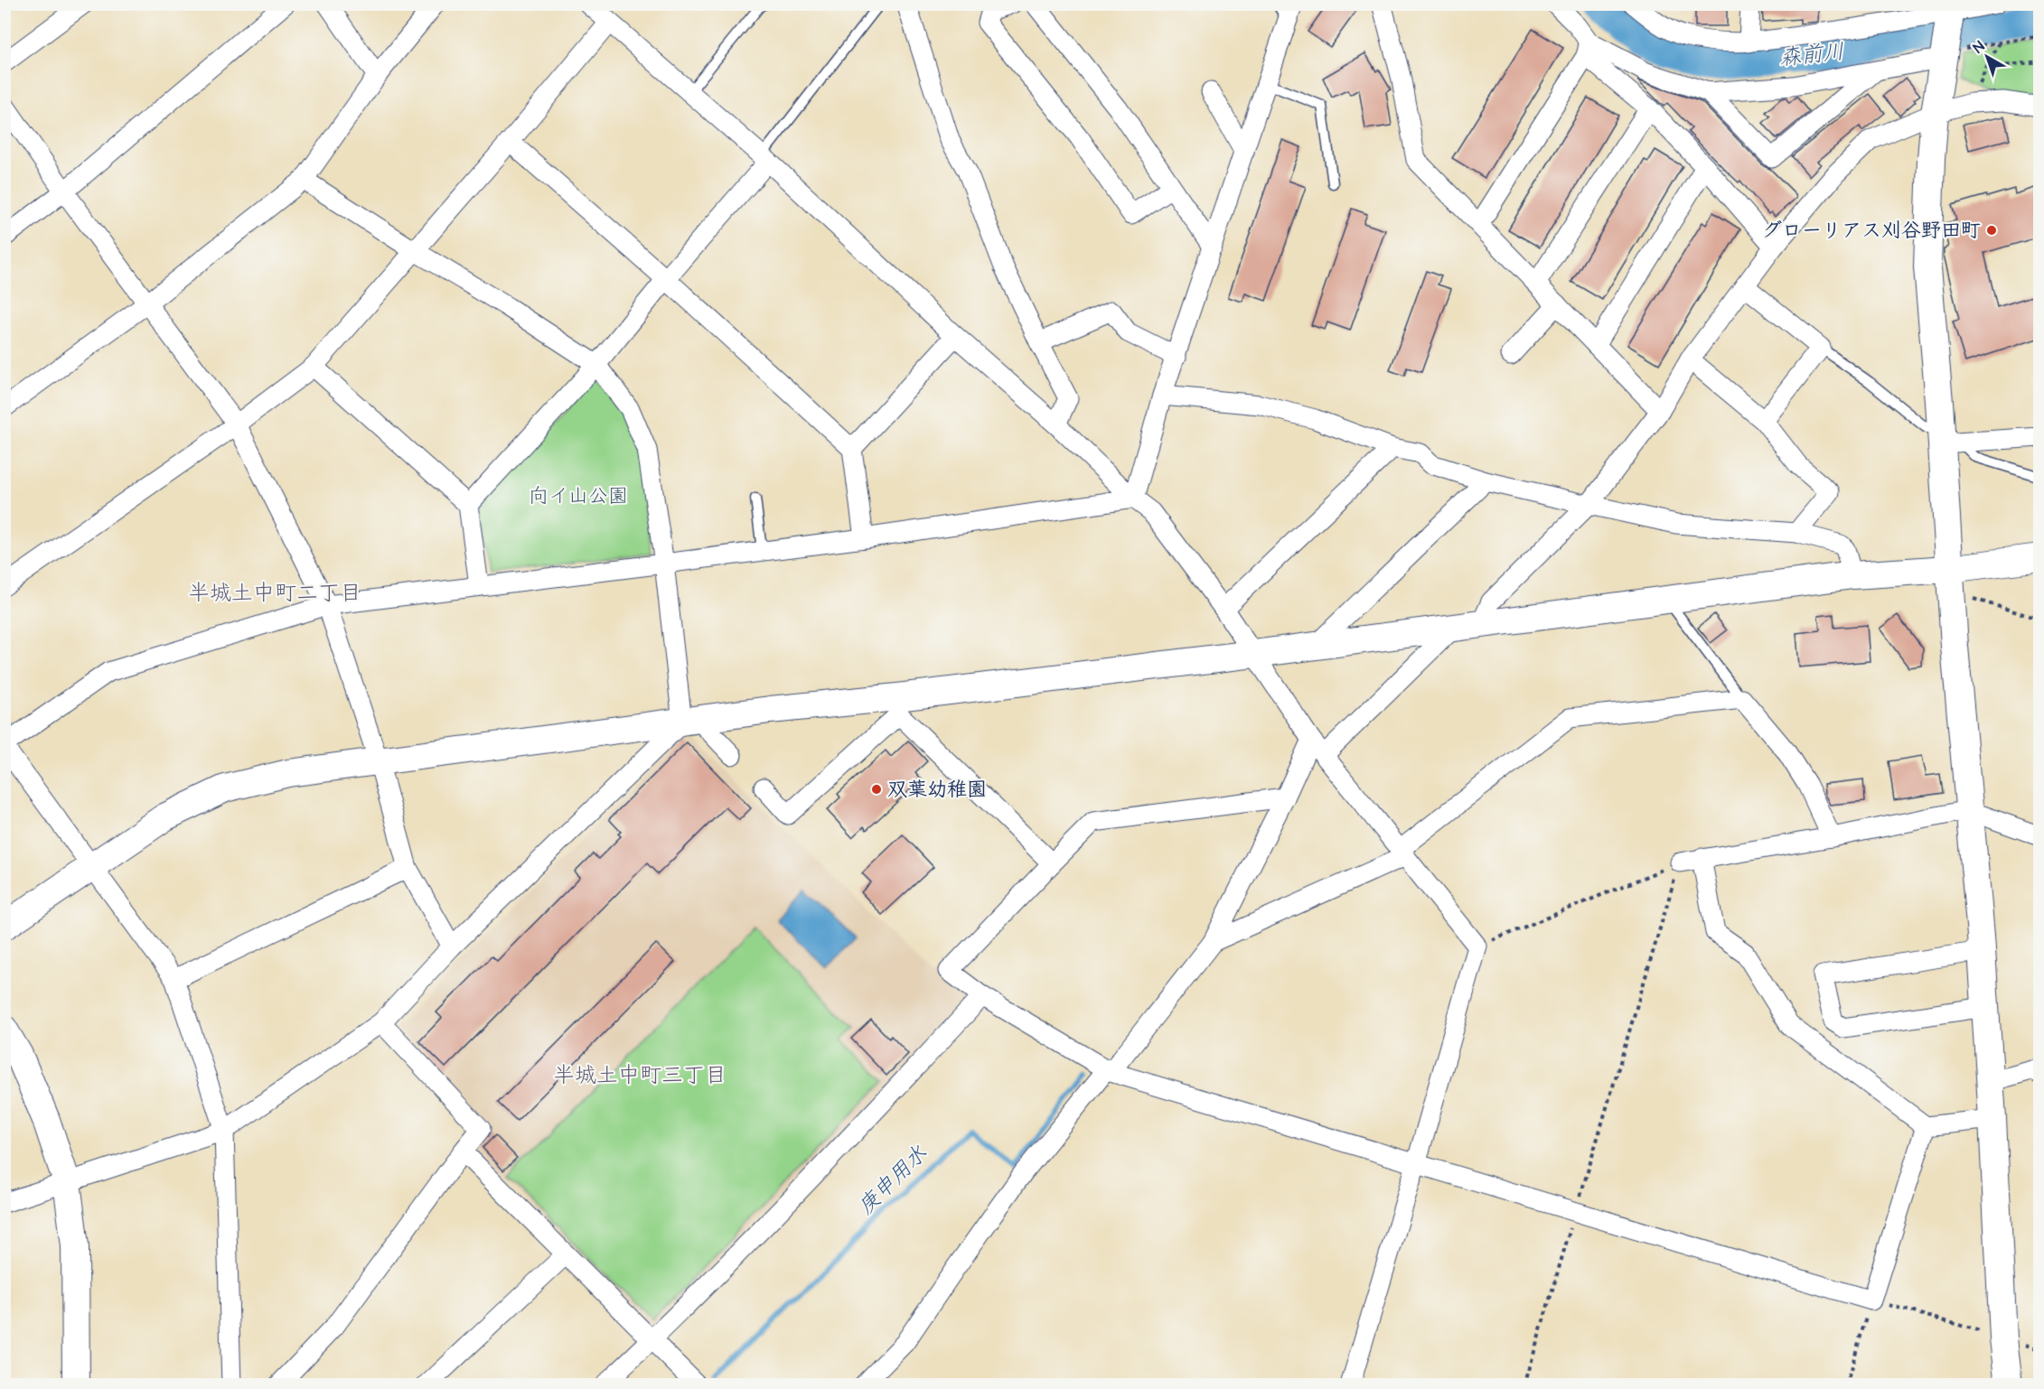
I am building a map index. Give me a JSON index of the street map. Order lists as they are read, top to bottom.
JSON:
{
  "districts": ["半城土中町二丁目", "半城土中町三丁目"],
  "water": ["森前川", "庚申用水"],
  "parks": ["向イ山公園"],
  "places": ["グローリアス刈谷野田町", "双葉幼稚園"],
  "north": "top left"
}
